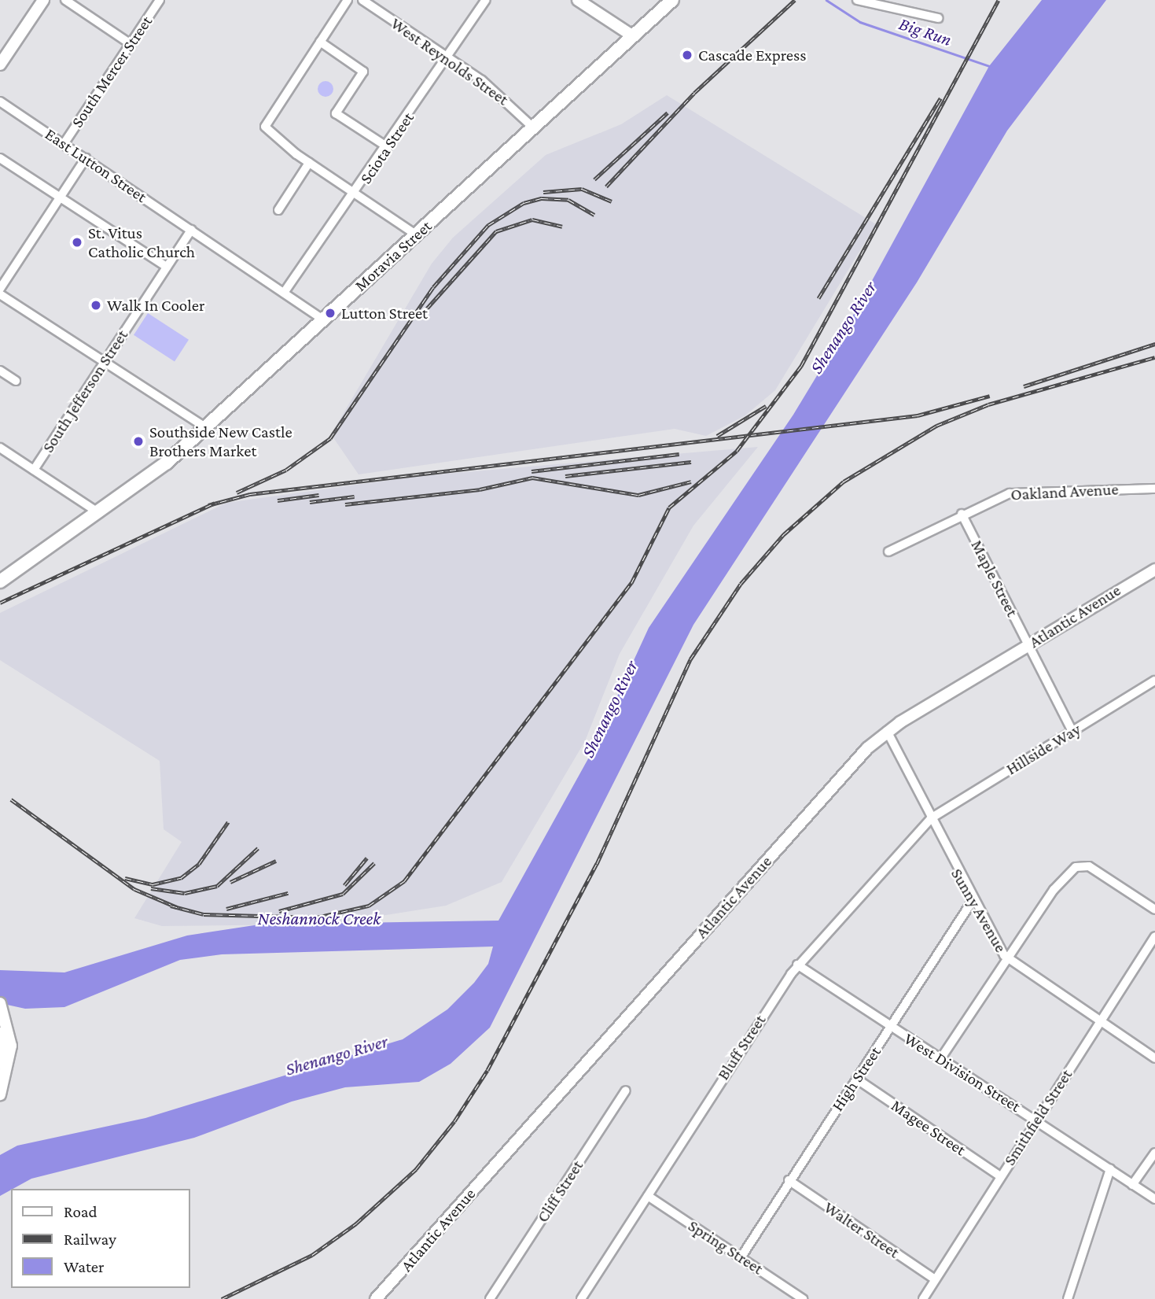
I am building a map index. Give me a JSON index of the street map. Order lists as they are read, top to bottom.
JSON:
{
  "streets": {
    "main road": ["Moravia Street"],
    "street": [
      "West Reynolds Street",
      "South Mercer Street",
      "Sciota Street",
      "East Lutton Street",
      "South Jefferson Street",
      "Oakland Avenue",
      "Maple Street",
      "Atlantic Avenue",
      "Hillside Way",
      "Sunny Avenue",
      "Bluff Street",
      "West Division Street",
      "High Street",
      "Smithfield Street",
      "Magee Street",
      "Cliff Street",
      "Walter Street",
      "Spring Street"
    ]
  },
  "crossings": [
    ["West Reynolds Street", "Sciota Street"],
    ["West Reynolds Street", "Moravia Street"],
    ["South Mercer Street", "East Lutton Street"],
    ["Sciota Street", "East Lutton Street"],
    ["East Lutton Street", "Moravia Street"],
    ["East Lutton Street", "South Jefferson Street"],
    ["Oakland Avenue", "Maple Street"],
    ["Maple Street", "Atlantic Avenue"],
    ["Maple Street", "Hillside Way"],
    ["Atlantic Avenue", "Sunny Avenue"],
    ["Hillside Way", "Sunny Avenue"],
    ["Hillside Way", "Bluff Street"],
    ["Sunny Avenue", "Bluff Street"],
    ["Sunny Avenue", "High Street"],
    ["Sunny Avenue", "Smithfield Street"],
    ["Bluff Street", "West Division Street"],
    ["Bluff Street", "Spring Street"],
    ["West Division Street", "High Street"],
    ["West Division Street", "Smithfield Street"],
    ["High Street", "Magee Street"],
    ["High Street", "Walter Street"],
    ["High Street", "Spring Street"],
    ["Smithfield Street", "Magee Street"],
    ["Smithfield Street", "Walter Street"]
  ],
  "water": ["Big Run", "Shenango River", "Neshannock Creek"],
  "places": [
    "Cascade Express",
    "St. Vitus Catholic Church",
    "Walk In Cooler",
    "Lutton Street",
    "Southside New Castle Brothers Market"
  ],
  "legend": ["Road", "Railway", "Water"]
}
